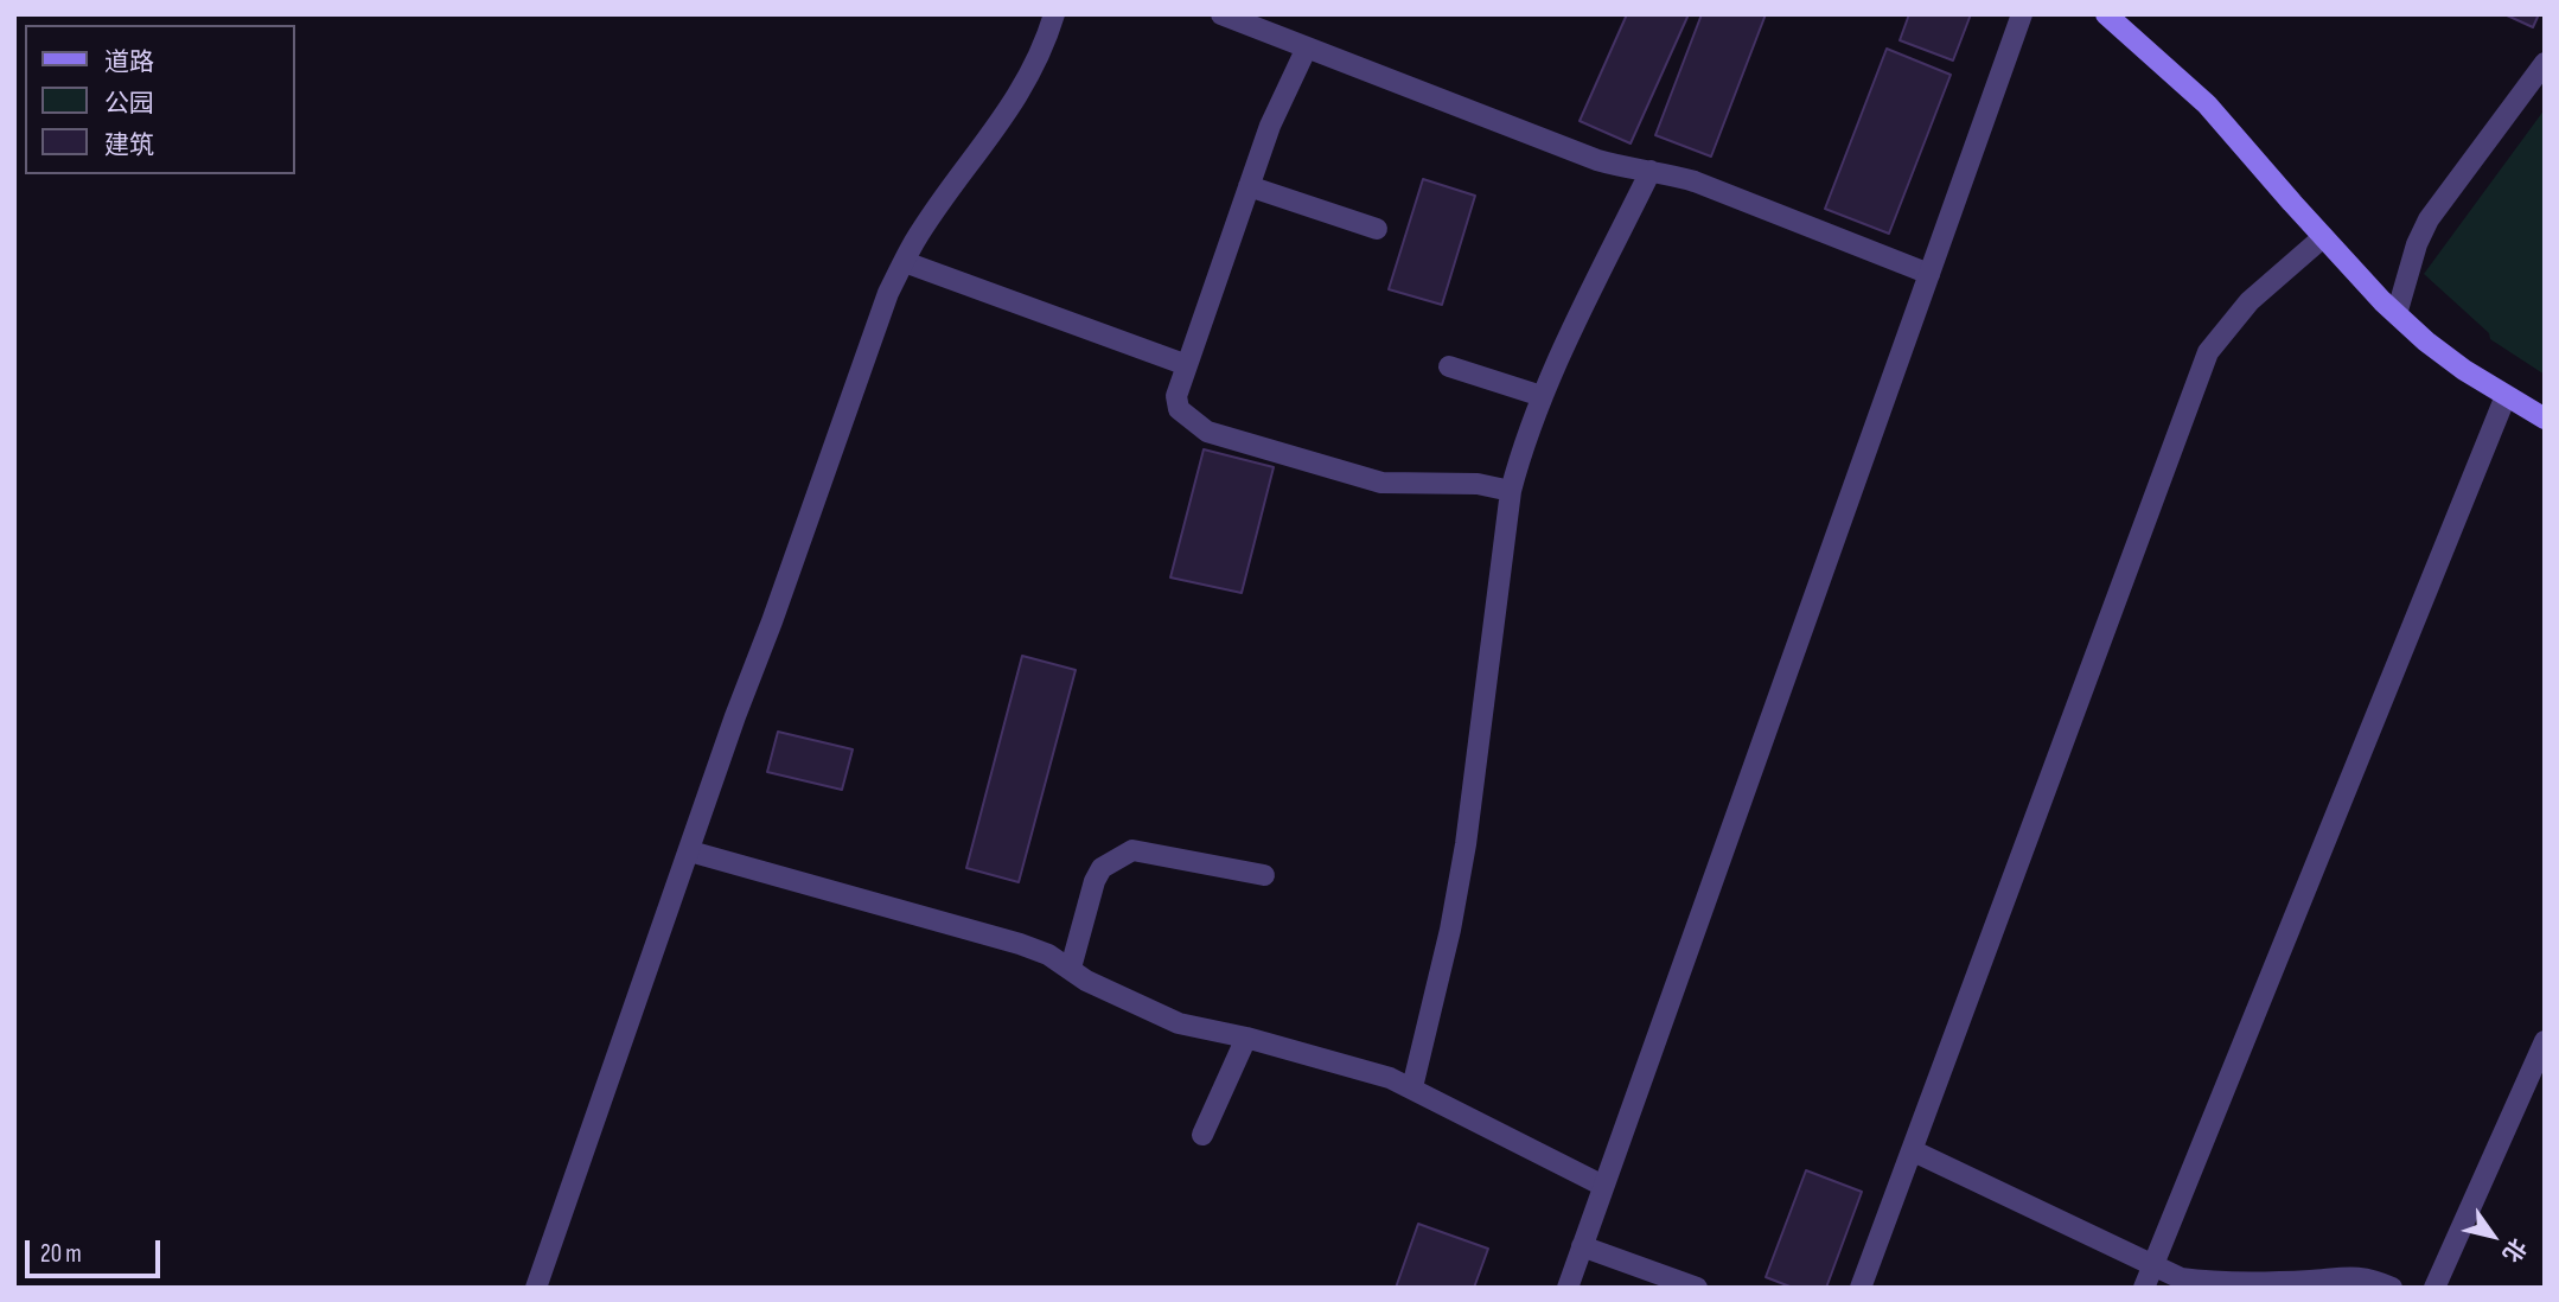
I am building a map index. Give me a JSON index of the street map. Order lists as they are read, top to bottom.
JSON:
{
  "legend": ["道路", "公园", "建筑"],
  "scale_bar": "20 m",
  "north": "bottom right"
}
